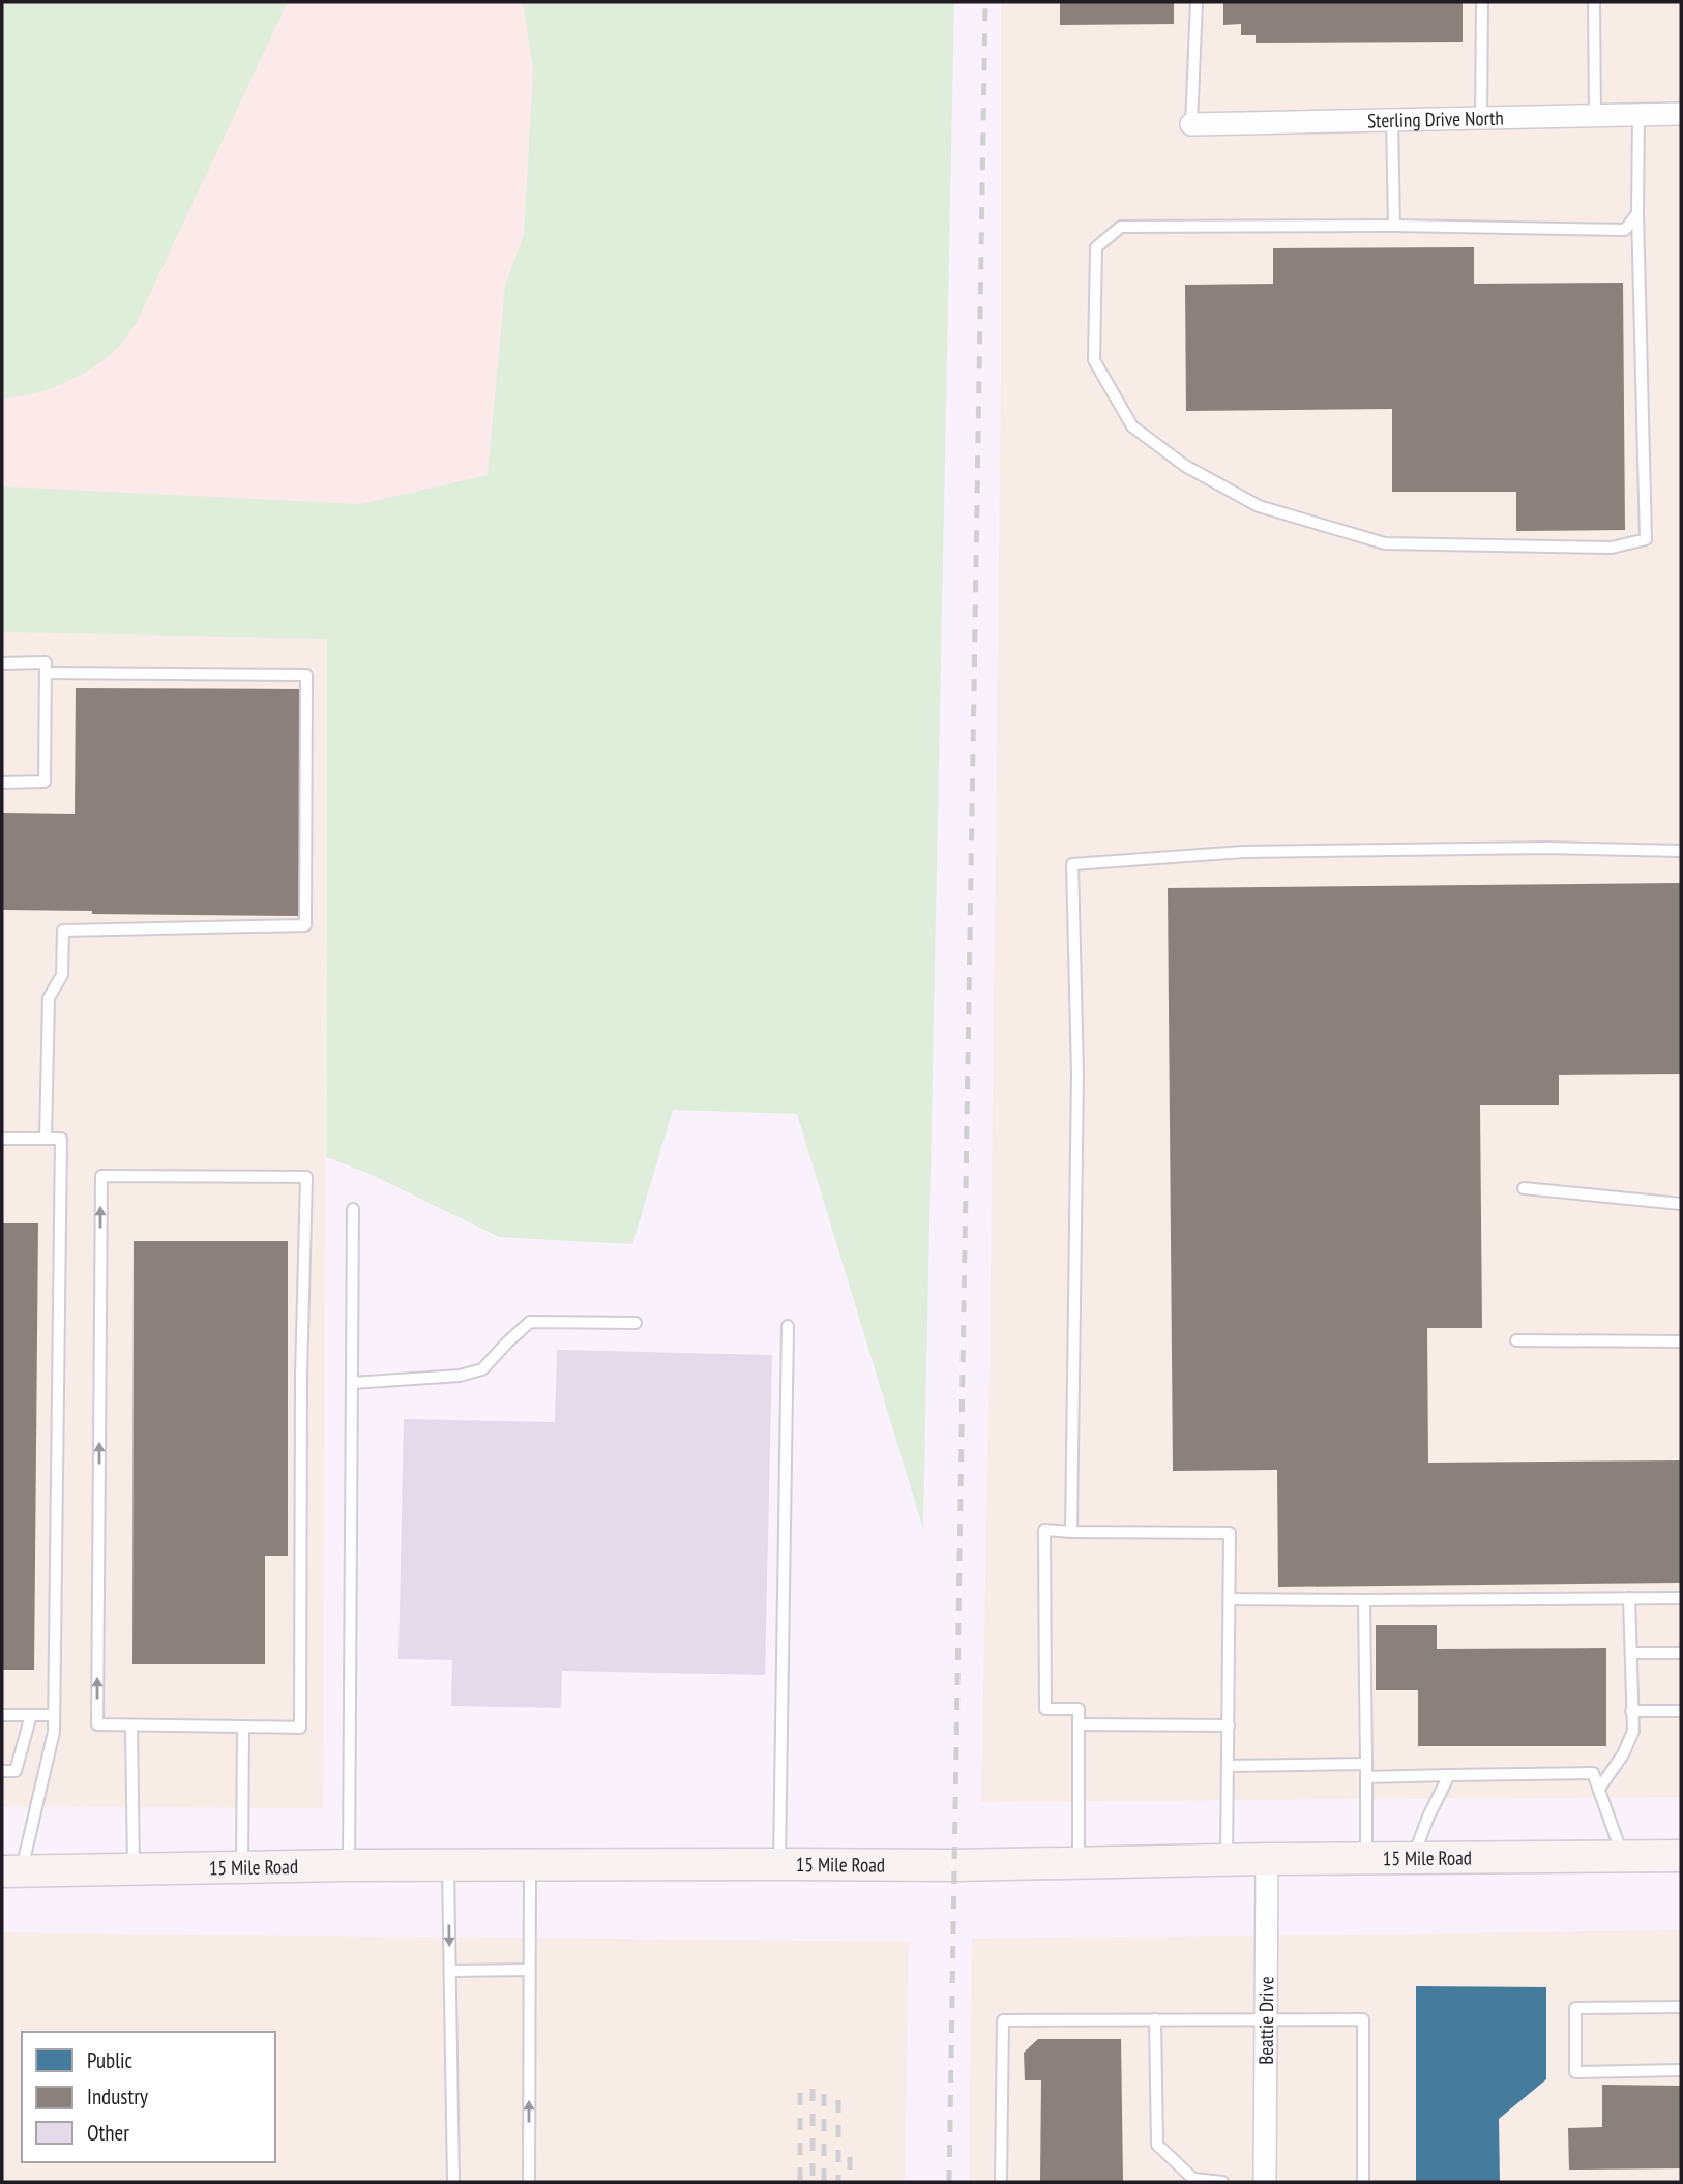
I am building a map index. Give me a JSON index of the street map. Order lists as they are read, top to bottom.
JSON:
{
  "streets": {
    "main road": ["15 Mile Road"],
    "street": ["Sterling Drive North", "Beattie Drive"]
  },
  "crossings": [
    ["15 Mile Road", "Beattie Drive"]
  ],
  "legend": ["Public", "Industry", "Other"]
}
